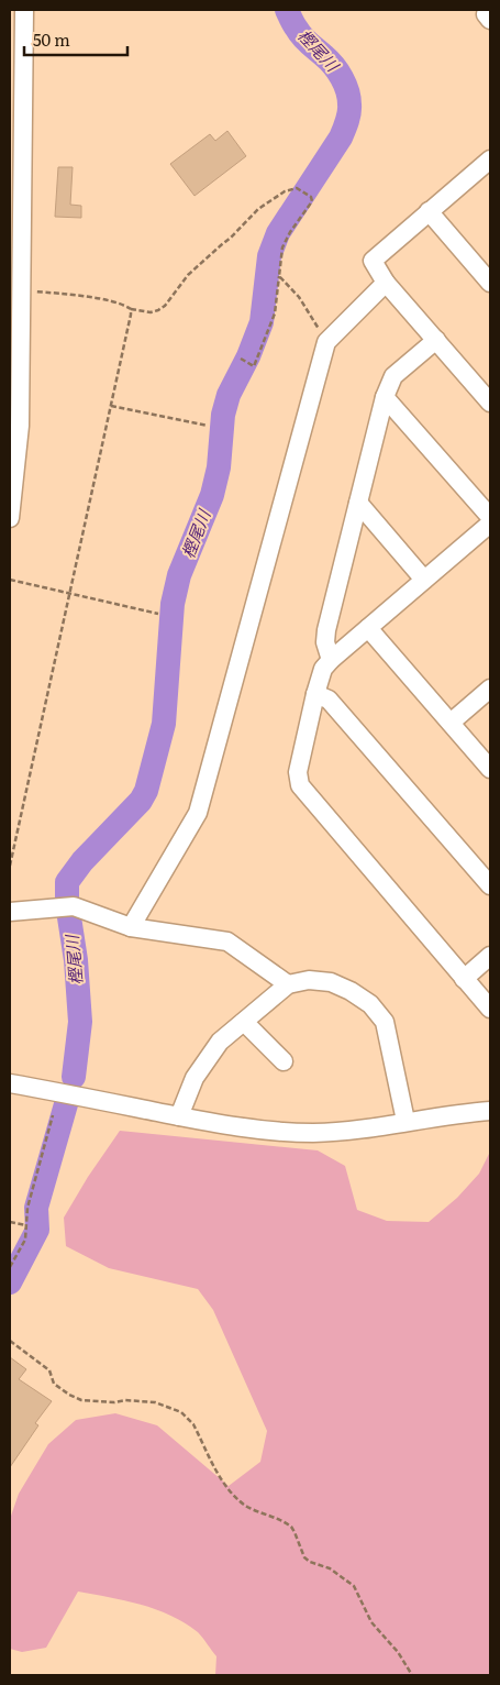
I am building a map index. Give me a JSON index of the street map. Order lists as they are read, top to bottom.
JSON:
{
  "water": ["樫尾川"],
  "scale_bar": "50 m"
}
